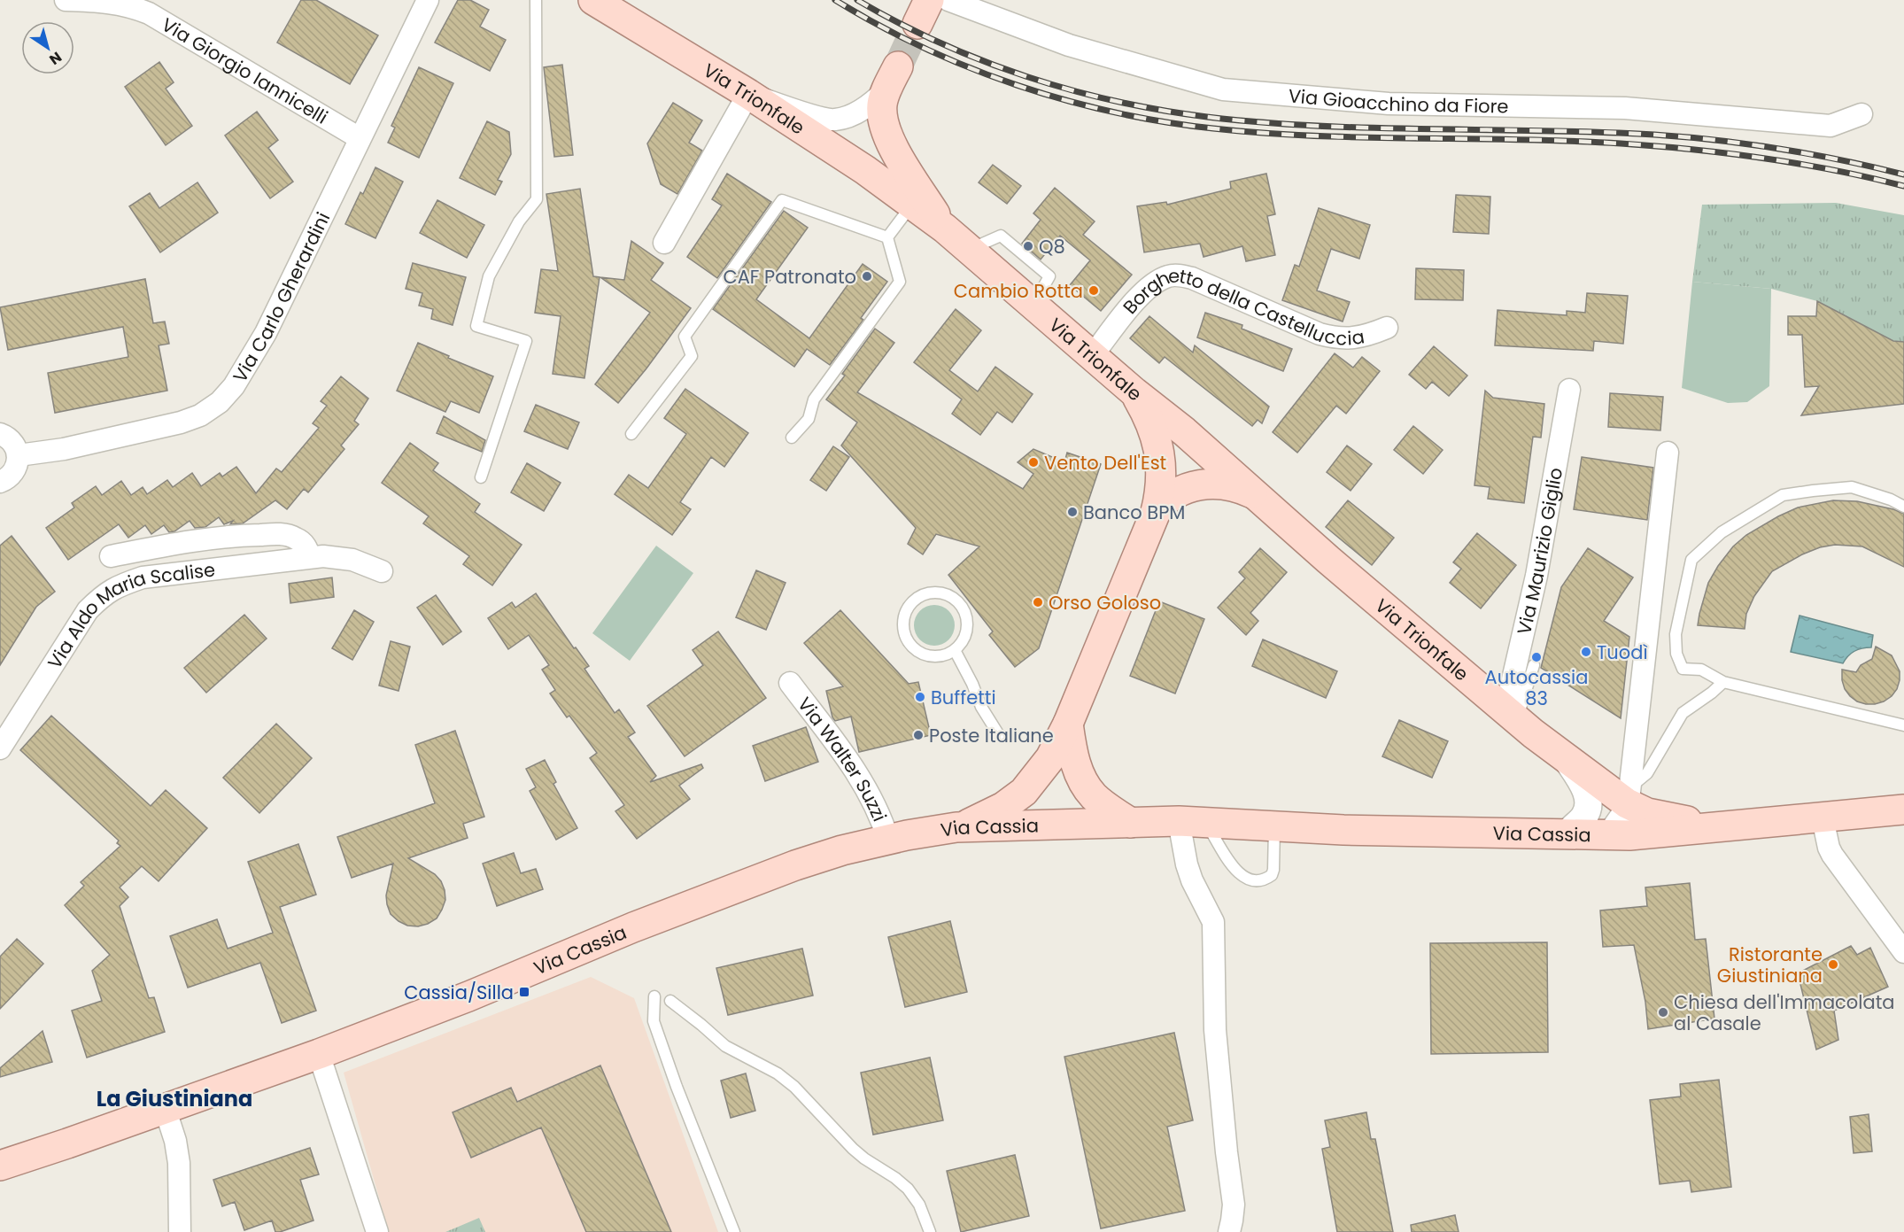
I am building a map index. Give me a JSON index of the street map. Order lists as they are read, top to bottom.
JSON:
{
  "streets": {
    "main road": ["Via Trionfale", "Via Cassia"],
    "street": [
      "Via Giorgio Iannicelli",
      "Via Gioacchino da Fiore",
      "Via Carlo Gherardini",
      "Borghetto della Castelluccia",
      "Via Maurizio Giglio",
      "Via Aldo Maria Scalise",
      "Via Walter Suzzi"
    ]
  },
  "crossings": [
    ["Via Giorgio Iannicelli", "Via Carlo Gherardini"],
    ["Via Trionfale", "Borghetto della Castelluccia"],
    ["Via Trionfale", "Via Maurizio Giglio"],
    ["Via Trionfale", "Via Cassia"],
    ["Via Walter Suzzi", "Via Cassia"]
  ],
  "districts": ["La Giustiniana"],
  "places": {
    "other": [
      "Q8",
      "CAF Patronato",
      "Cambio Rotta",
      "Vento Dell'Est",
      "Banco BPM",
      "Orso Goloso",
      "Tuodì",
      "Autocassia 83",
      "Buffetti",
      "Poste Italiane",
      "Ristorante Giustiniana",
      "Chiesa dell'Immacolata al Casale"
    ],
    "transit": ["Cassia/Silla"]
  },
  "north": "bottom right"
}
